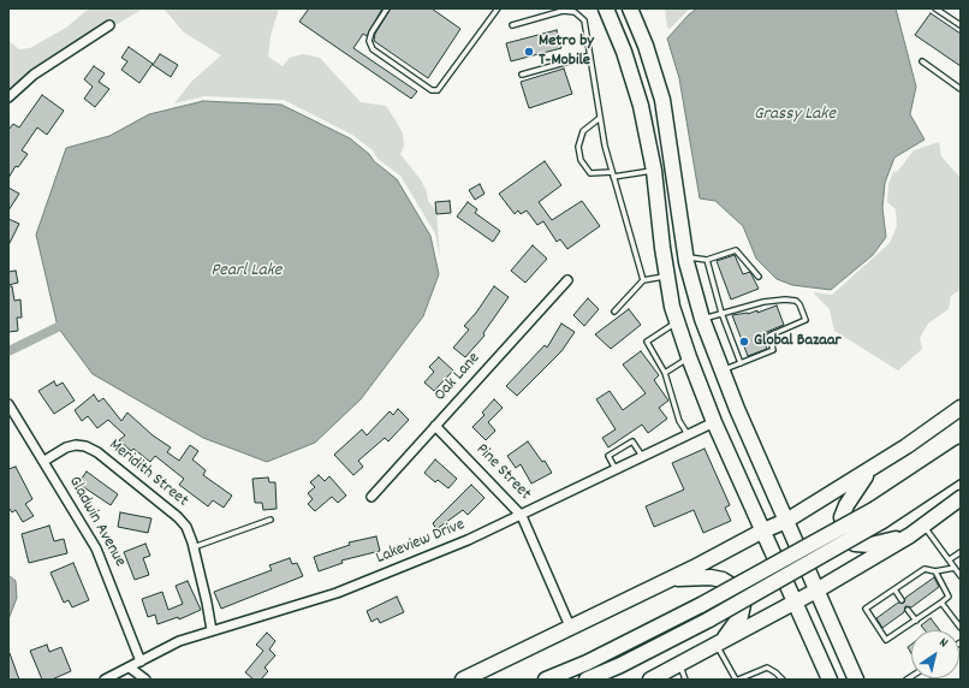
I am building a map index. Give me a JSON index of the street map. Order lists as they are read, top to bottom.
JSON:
{
  "streets": {
    "street": [
      "Oak Lane",
      "Pine Street",
      "Meridith Street",
      "Gladwin Avenue",
      "Lakeview Drive"
    ]
  },
  "crossings": [
    ["Oak Lane", "Pine Street"],
    ["Pine Street", "Lakeview Drive"],
    ["Meridith Street", "Gladwin Avenue"],
    ["Meridith Street", "Lakeview Drive"],
    ["Gladwin Avenue", "Lakeview Drive"]
  ],
  "water": ["Grassy Lake", "Pearl Lake"],
  "places": ["Metro by T-Mobile", "Global Bazaar"],
  "north": "top right"
}
